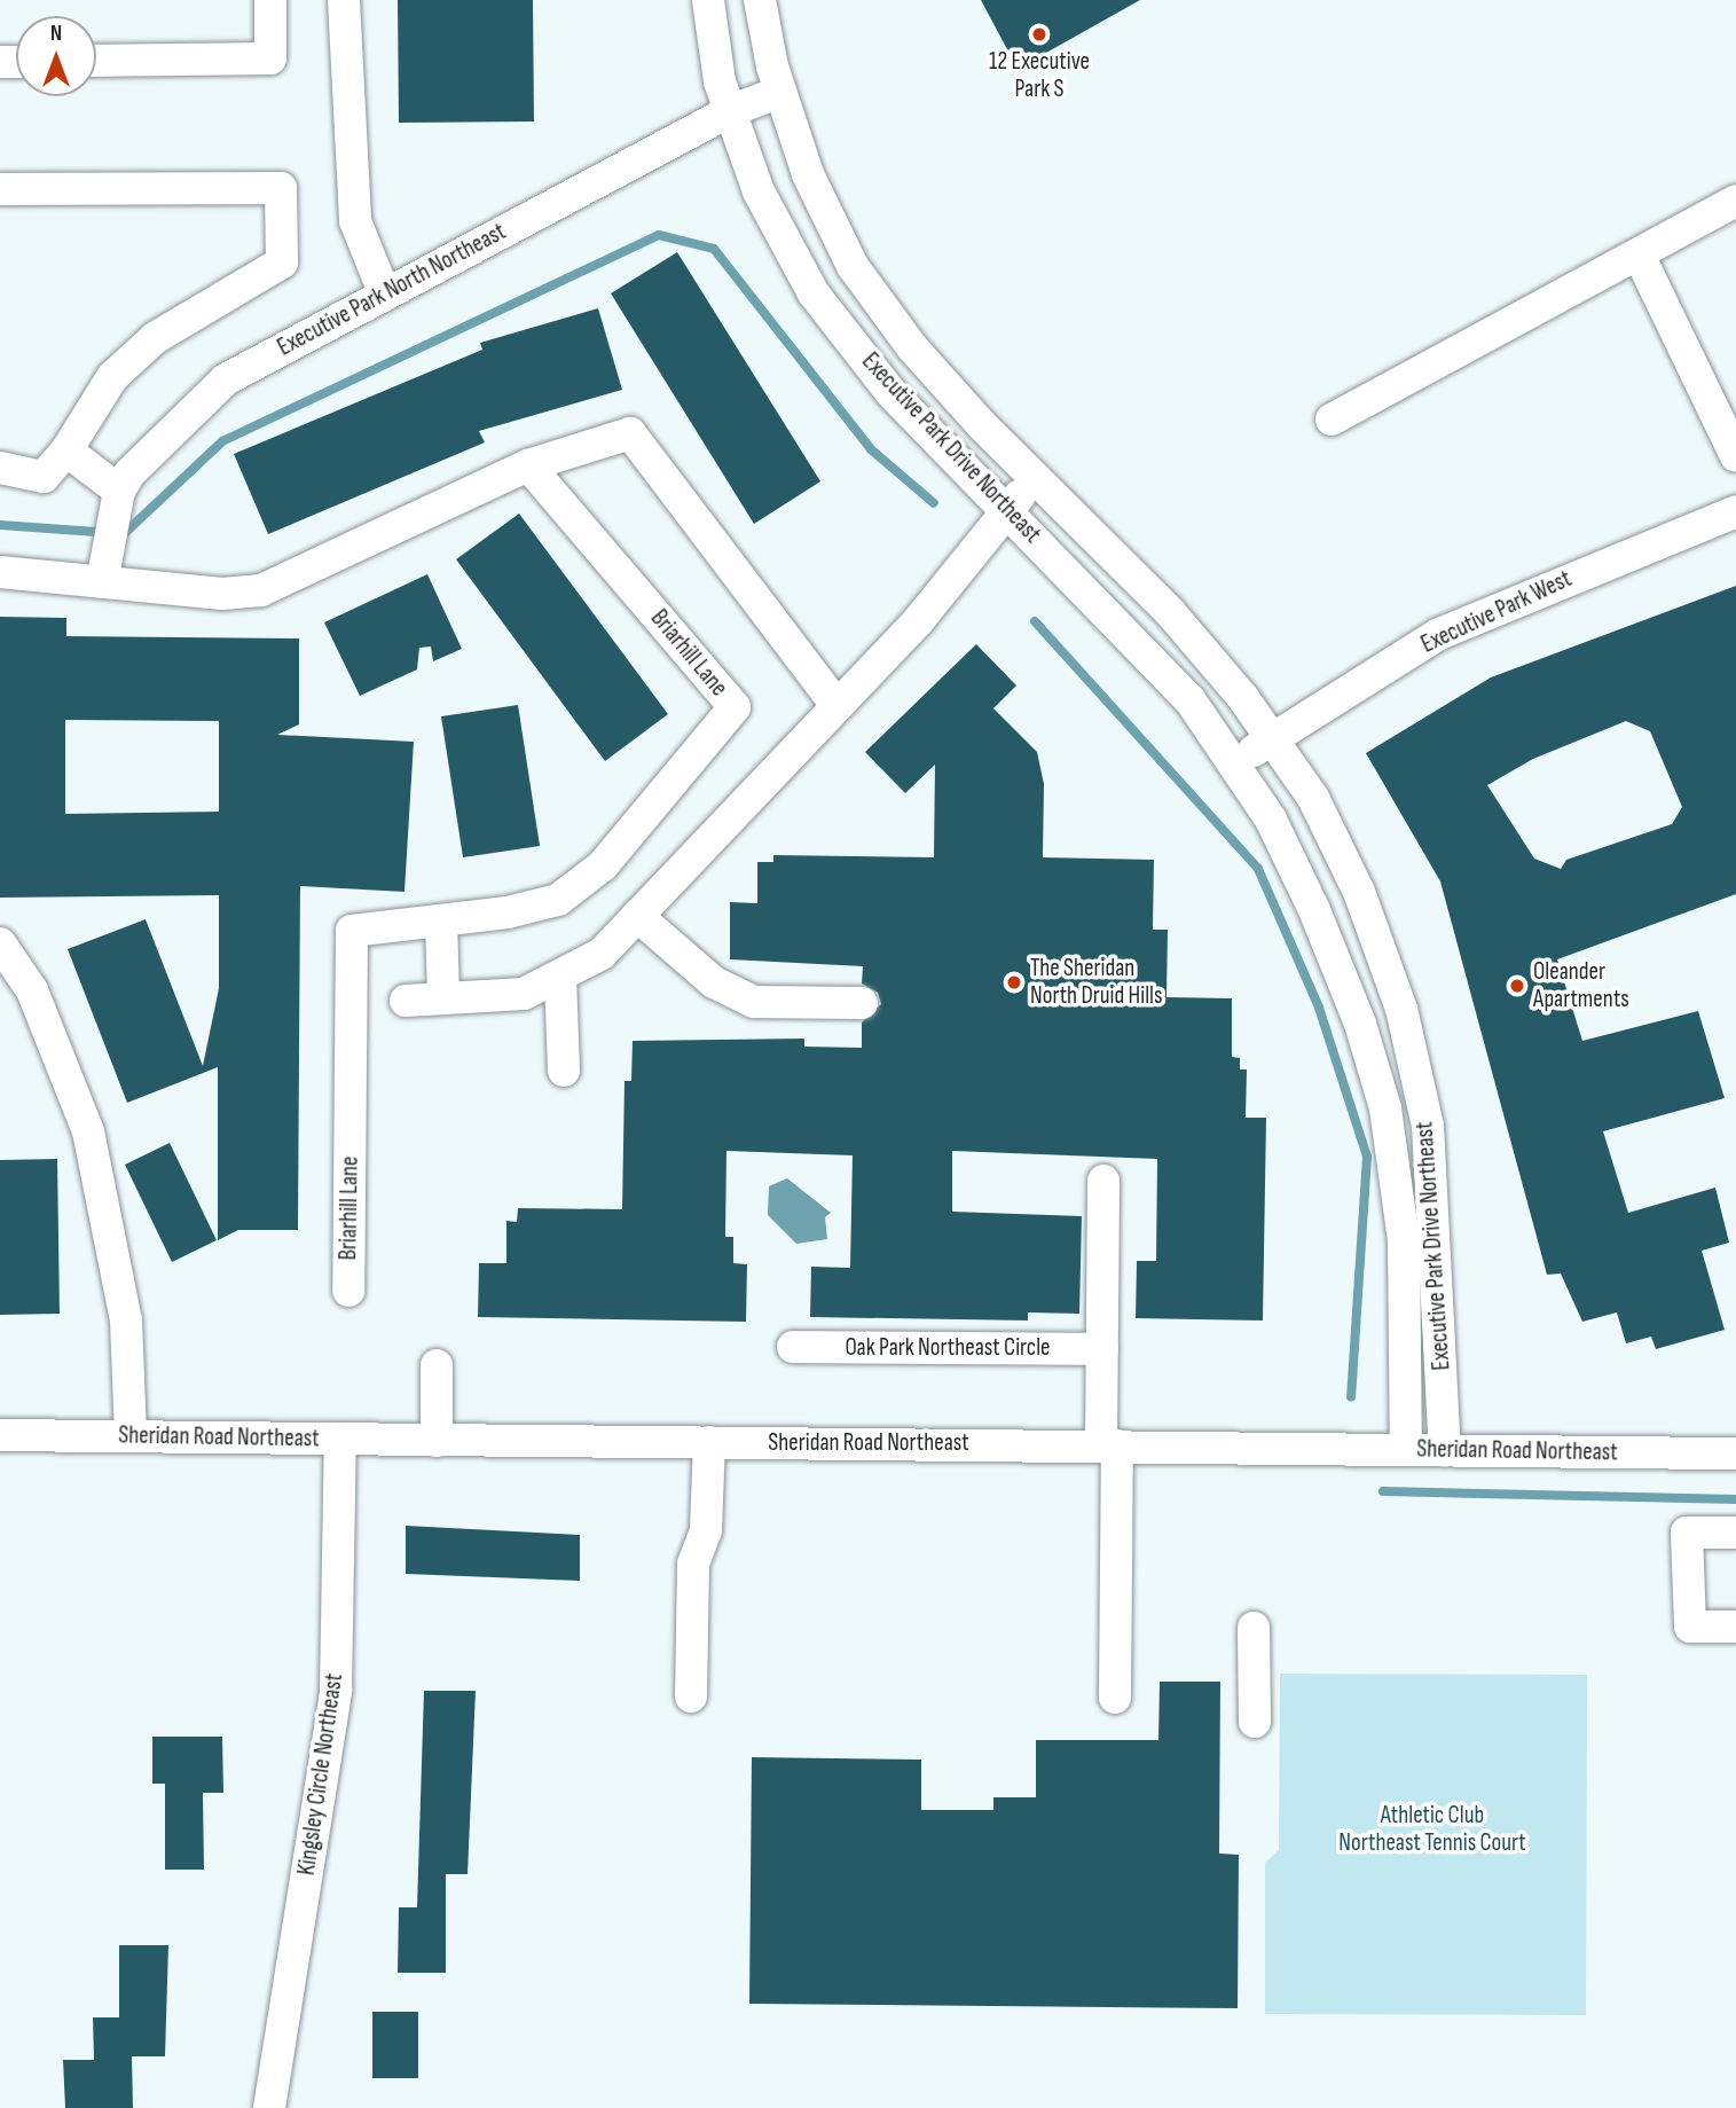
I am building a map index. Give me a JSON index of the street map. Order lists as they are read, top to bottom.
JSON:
{
  "streets": {
    "street": [
      "Executive Park North Northeast",
      "Executive Park Drive Northeast",
      "Executive Park West",
      "Briarhill Lane",
      "Oak Park Northeast Circle",
      "Sheridan Road Northeast",
      "Kingsley Circle Northeast"
    ]
  },
  "crossings": [
    ["Executive Park North Northeast", "Executive Park Drive Northeast"],
    ["Executive Park Drive Northeast", "Executive Park West"],
    ["Executive Park Drive Northeast", "Sheridan Road Northeast"],
    ["Sheridan Road Northeast", "Kingsley Circle Northeast"]
  ],
  "parks": ["Athletic Club Northeast Tennis Court"],
  "places": ["12 Executive Park S", "The Sheridan North Druid Hills", "Oleander Apartments"],
  "north": "top"
}
